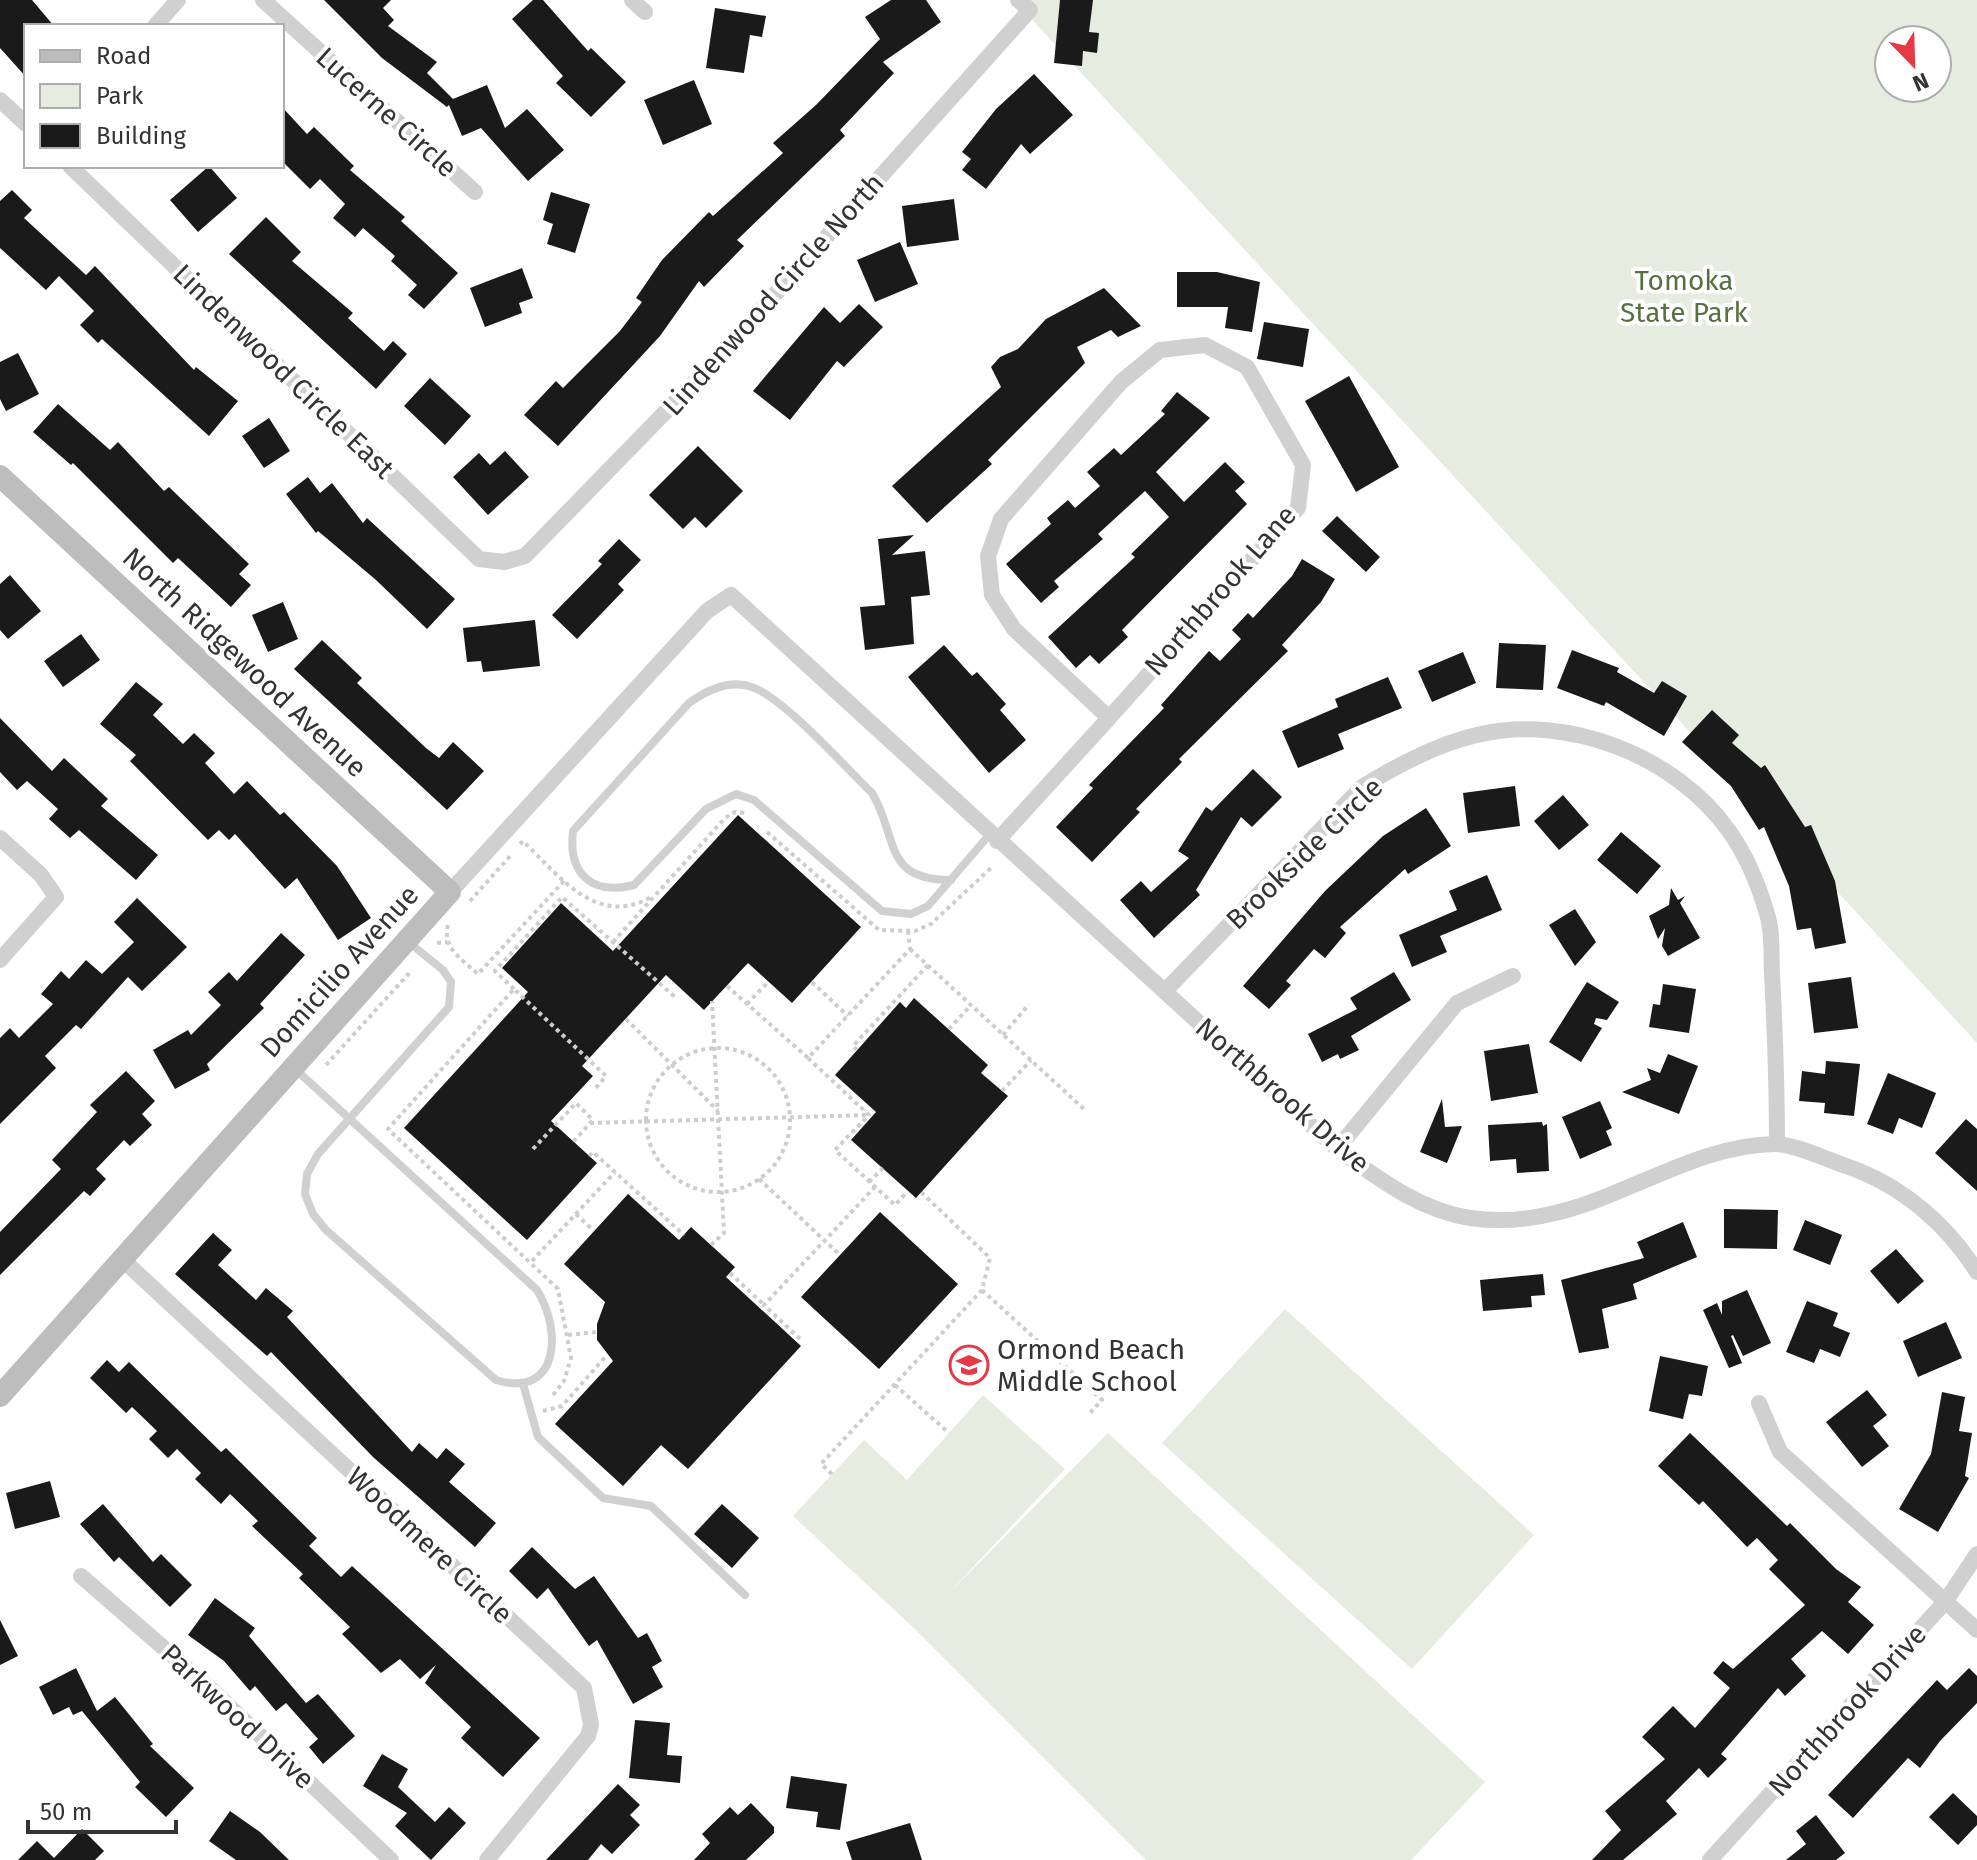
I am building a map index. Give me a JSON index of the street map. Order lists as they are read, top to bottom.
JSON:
{
  "streets": {
    "street": [
      "Lucerne Circle",
      "Lindenwood Circle North",
      "Lindenwood Circle East",
      "Northbrook Lane",
      "North Ridgewood Avenue",
      "Brookside Circle",
      "Domicilio Avenue",
      "Northbrook Drive",
      "Woodmere Circle",
      "Parkwood Drive"
    ]
  },
  "crossings": [
    ["Lindenwood Circle North", "Lindenwood Circle East"],
    ["Northbrook Lane", "Northbrook Drive"],
    ["North Ridgewood Avenue", "Domicilio Avenue"],
    ["Brookside Circle", "Northbrook Drive"],
    ["Domicilio Avenue", "Northbrook Drive"],
    ["Domicilio Avenue", "Woodmere Circle"]
  ],
  "parks": ["Tomoka State Park"],
  "places": {
    "school or university": ["Ormond Beach Middle School"]
  },
  "legend": ["Road", "Park", "Building"],
  "scale_bar": "50 m",
  "north": "bottom right"
}
